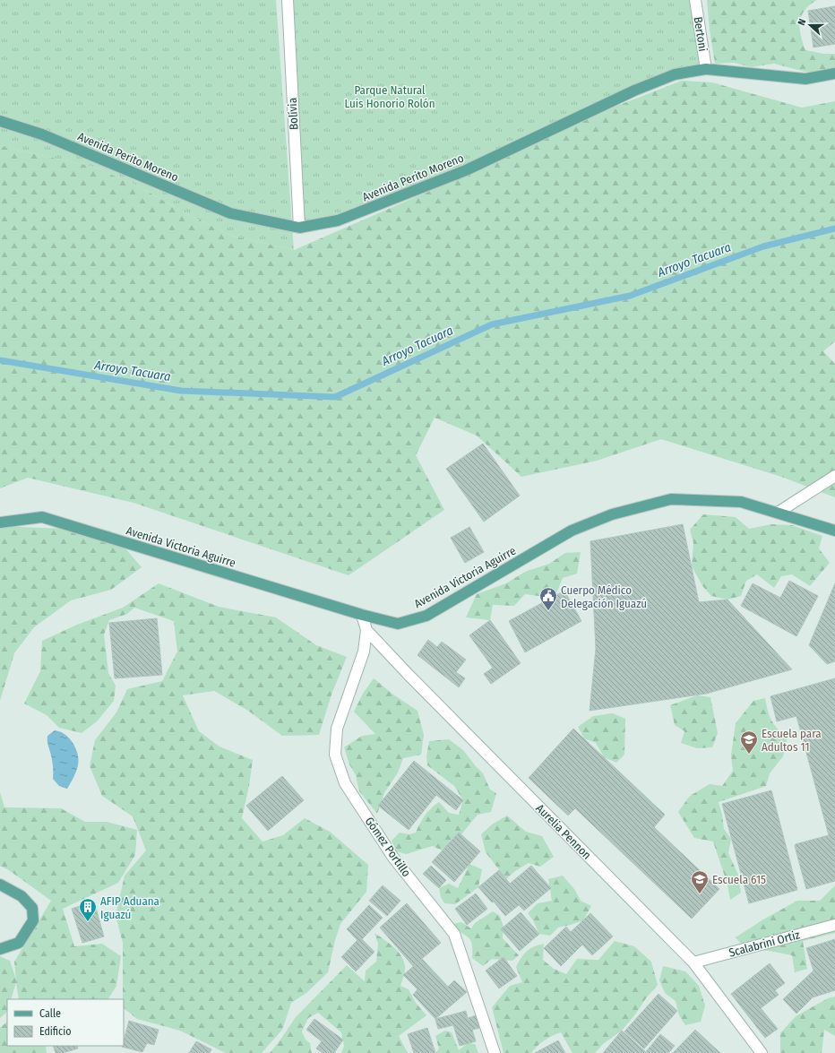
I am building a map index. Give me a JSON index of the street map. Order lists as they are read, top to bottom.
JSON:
{
  "streets": {
    "main road": ["Avenida Perito Moreno", "Avenida Victoria Aguirre"],
    "street": [
      "Bertoni",
      "Bolívia",
      "Aurelia Pennon",
      "Gómez Portillo",
      "Scalabrini Ortiz"
    ]
  },
  "crossings": [
    ["Bertoni", "Avenida Perito Moreno"],
    ["Bolívia", "Avenida Perito Moreno"],
    ["Avenida Victoria Aguirre", "Aurelia Pennon"],
    ["Aurelia Pennon", "Gómez Portillo"],
    ["Aurelia Pennon", "Scalabrini Ortiz"]
  ],
  "water": ["Arroyo Tacuara"],
  "parks": ["Parque Natural Luis Honorio Rolón"],
  "places": {
    "public building": ["Cuerpo Médico Delegación Iguazú"],
    "school or university": ["Escuela para Adultos 11", "Escuela 615"],
    "building": ["AFIP Aduana Iguazú"]
  },
  "legend": ["Calle", "Edificio"],
  "north": "left"
}
